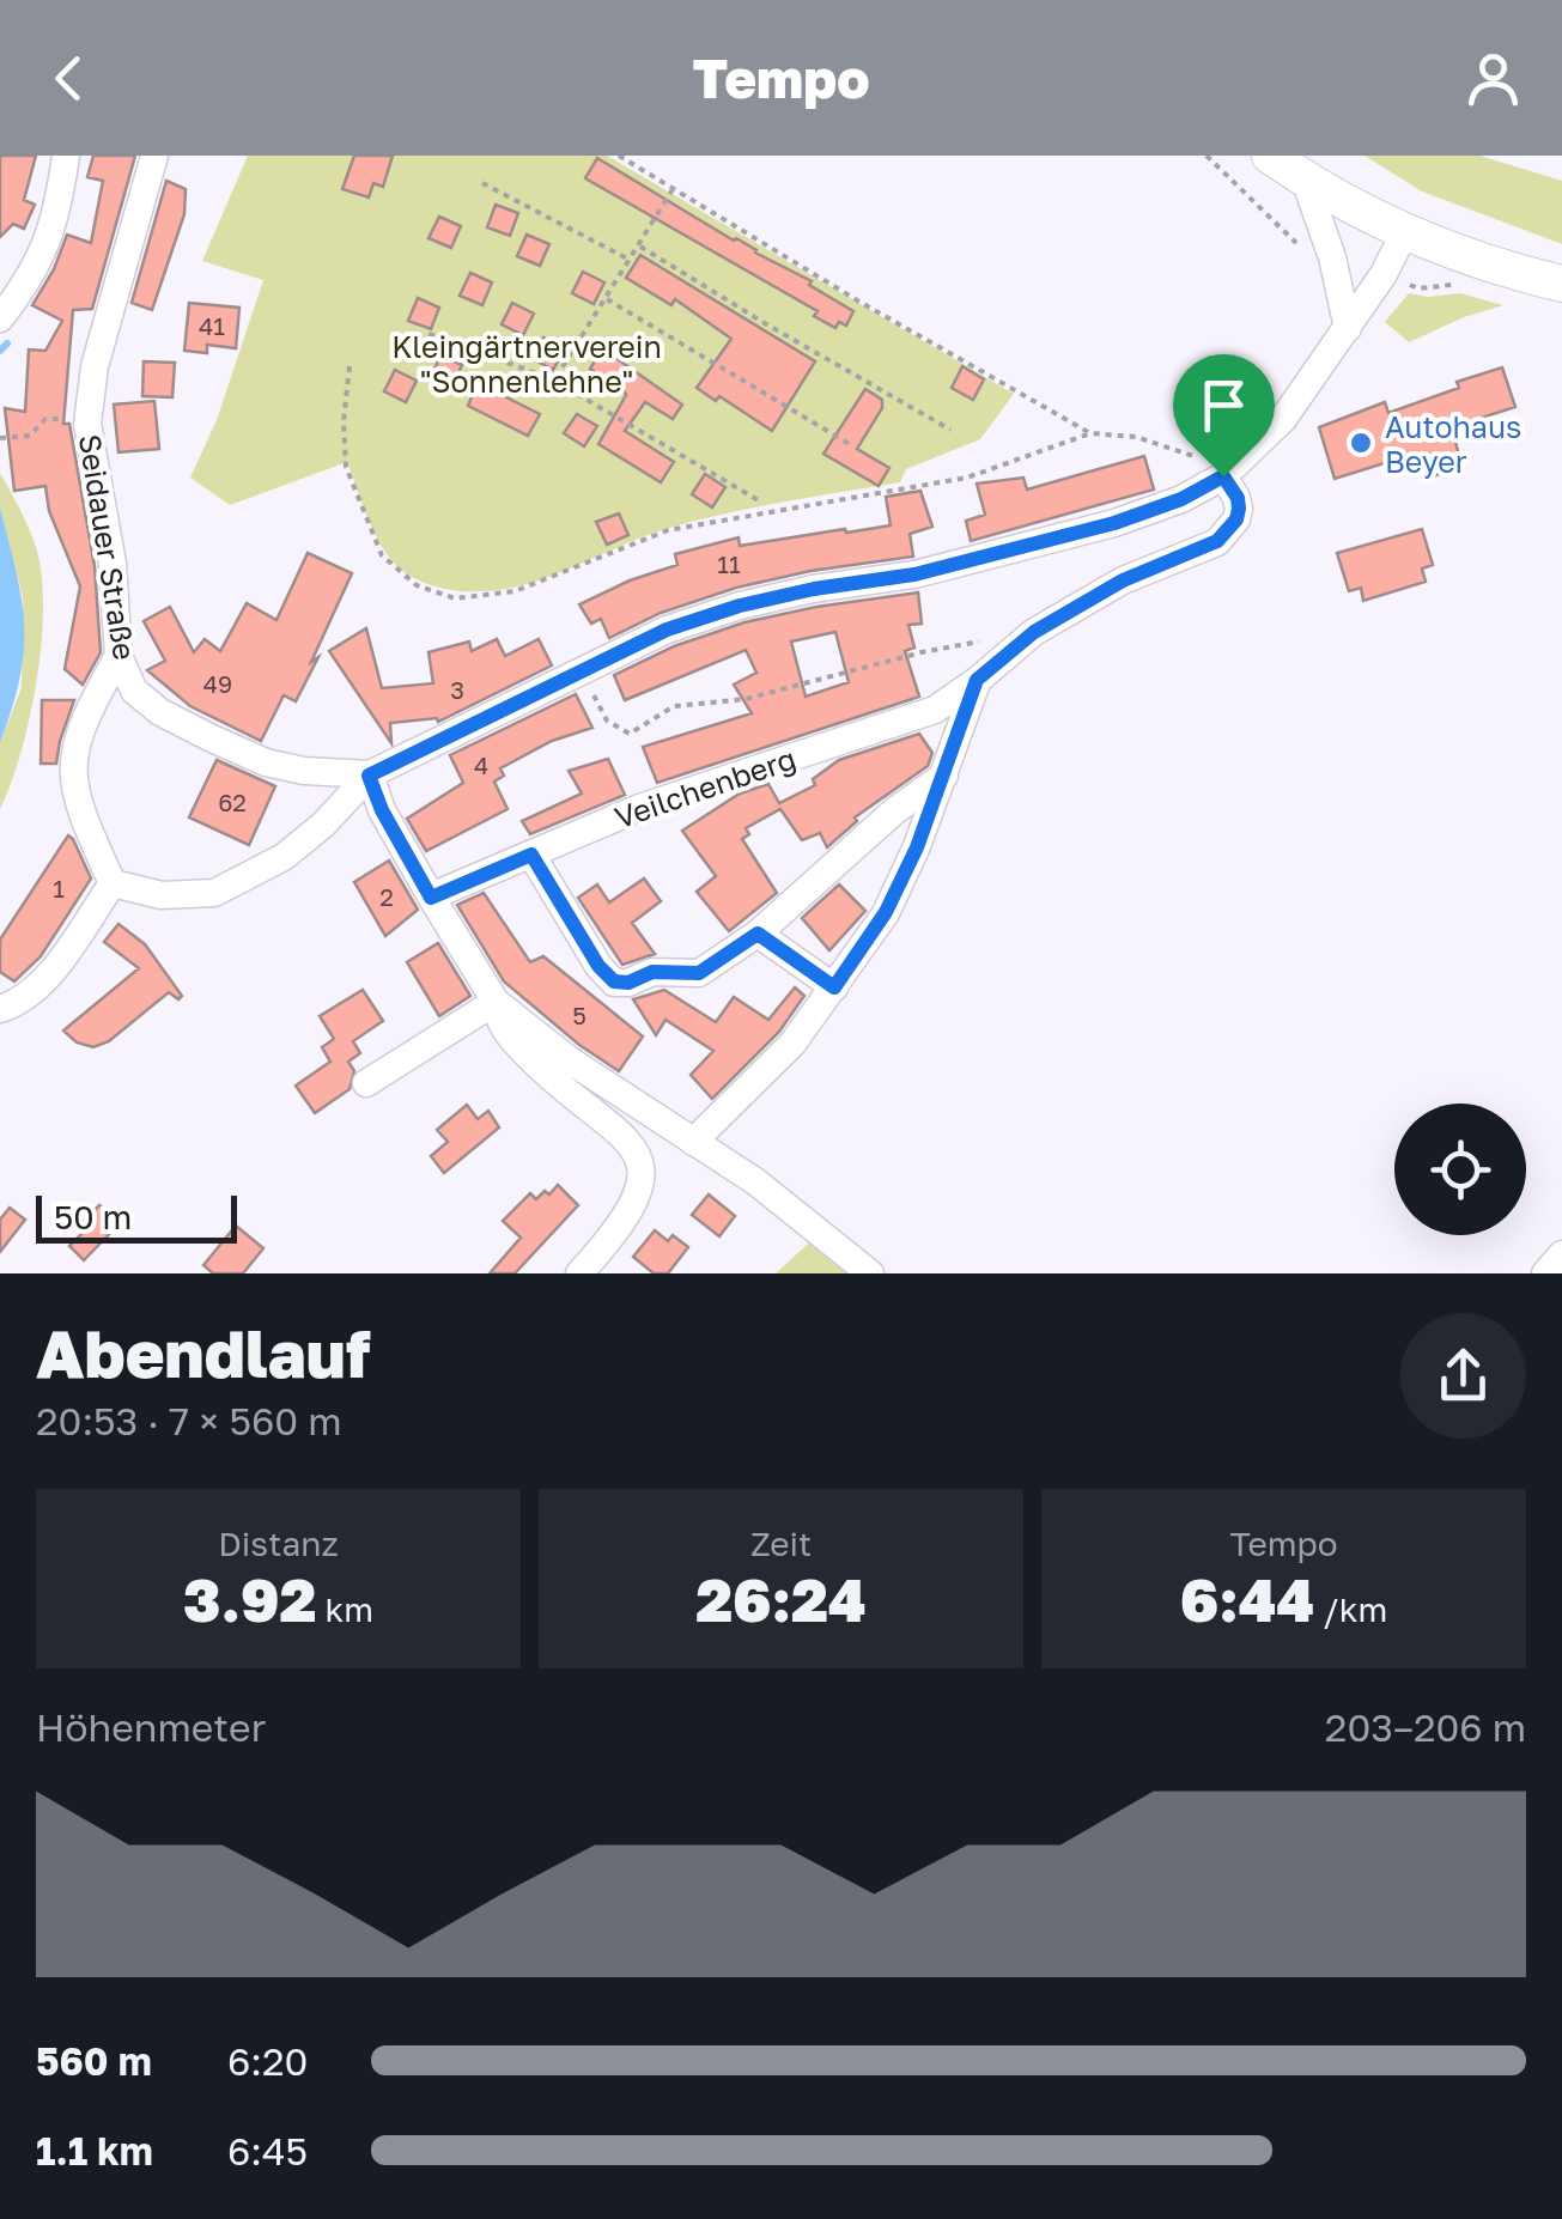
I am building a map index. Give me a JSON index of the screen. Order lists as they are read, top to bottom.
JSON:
{
  "streets": {
    "street": ["Seidauer Straße", "Veilchenberg"]
  },
  "parks": ["Kleingärtnerverein \"Sonnenlehne\""],
  "places": ["Autohaus Beyer"],
  "house_numbers": [
    "41",
    "11",
    "49",
    "3",
    "4",
    "62",
    "1",
    "2",
    "5"
  ],
  "scale_bar": "50 m",
  "page": {
    "header": "Tempo",
    "scale": "50 m",
    "heading": ["Abendlauf", "20:53 · 7 × 560 m"],
    "stats": [
      ["Distanz", "3.92 km"],
      ["Zeit", "26:24"],
      ["Tempo", "6:44 /km"]
    ],
    "chart": ["Höhenmeter", "203–206 m"],
    "list": [
      {
        "name": "560 m",
        "note": "6:20"
      },
      {
        "name": "1.1 km",
        "note": "6:45"
      }
    ]
  }
}
